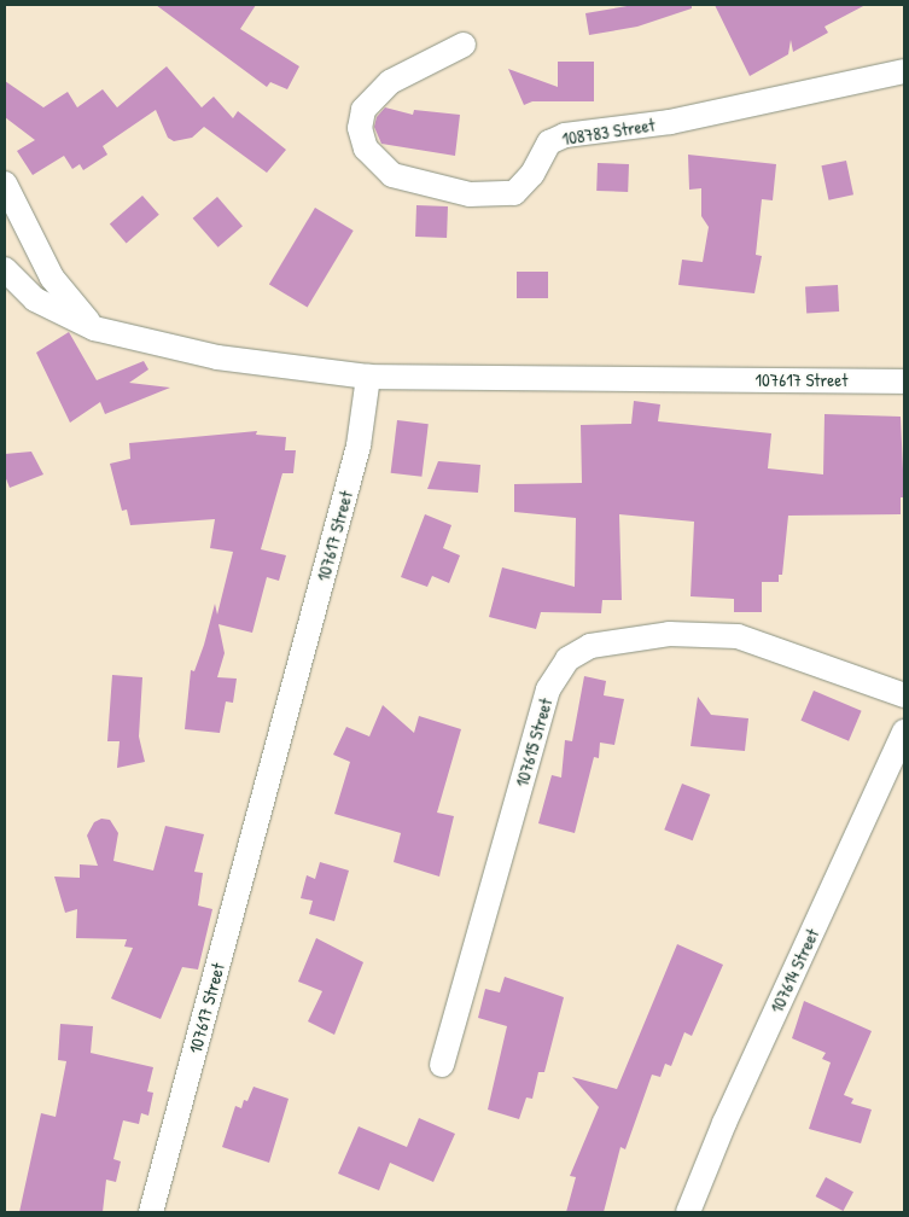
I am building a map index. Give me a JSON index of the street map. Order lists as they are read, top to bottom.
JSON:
{
  "streets": {
    "street": [
      "108783 Street",
      "107617 Street",
      "107615 Street",
      "107614 Street"
    ]
  }
}
